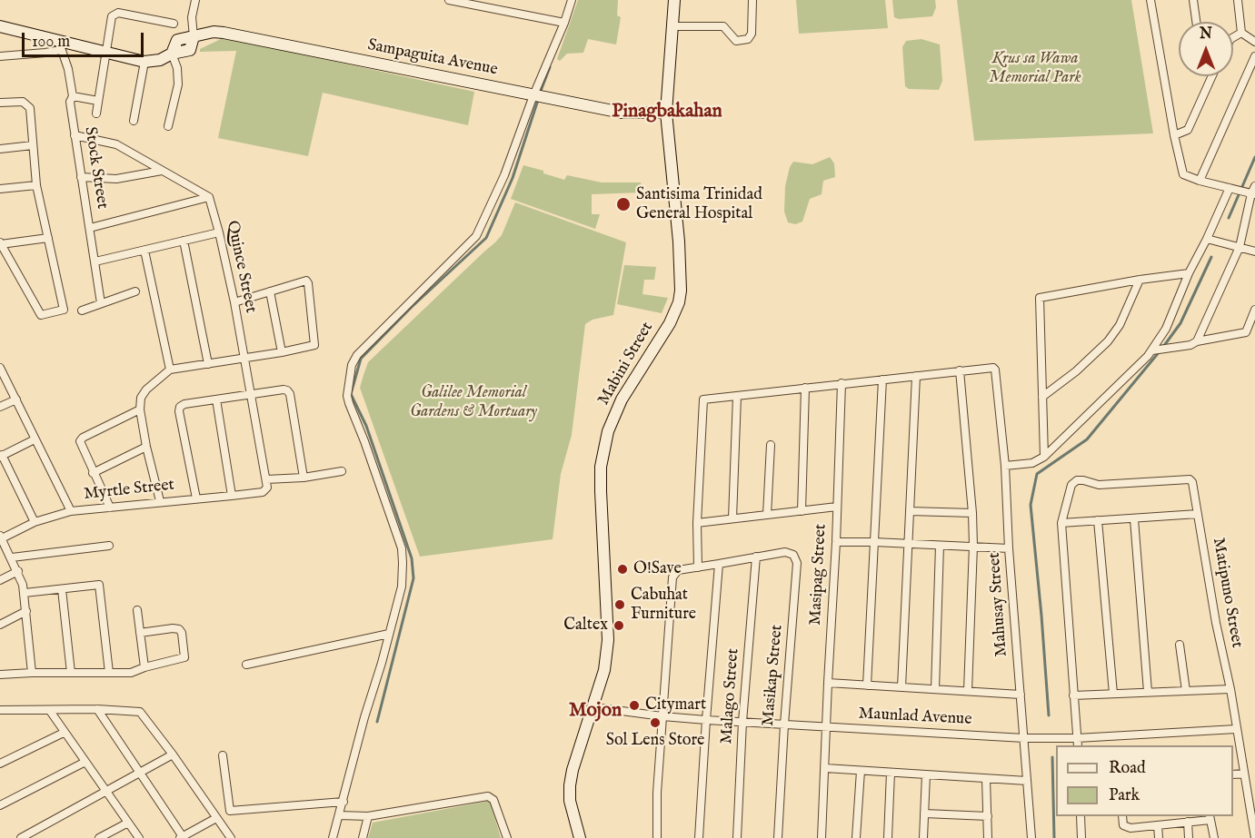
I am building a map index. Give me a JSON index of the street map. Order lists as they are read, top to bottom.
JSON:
{
  "streets": {
    "main road": ["Sampaguita Avenue", "Mabini Street"],
    "street": [
      "Stock Street",
      "Quince Street",
      "Myrtle Street",
      "Masipag Street",
      "Matipuno Street",
      "Mahusay Street",
      "Masikap Street",
      "Malago Street",
      "Maunlad Avenue"
    ]
  },
  "crossings": [
    ["Sampaguita Avenue", "Mabini Street"],
    ["Quince Street", "Myrtle Street"],
    ["Mabini Street", "Maunlad Avenue"],
    ["Masipag Street", "Maunlad Avenue"],
    ["Matipuno Street", "Maunlad Avenue"],
    ["Mahusay Street", "Maunlad Avenue"],
    ["Masikap Street", "Malago Street"],
    ["Masikap Street", "Maunlad Avenue"],
    ["Malago Street", "Maunlad Avenue"]
  ],
  "districts": ["Pinagbakahan", "Mojon"],
  "parks": ["Krus sa Wawa Memorial Park", "Galilee Memorial Gardens & Mortuary"],
  "places": [
    "Santisima Trinidad General Hospital",
    "O!Save",
    "Cabuhat Furniture",
    "Caltex",
    "Citymart",
    "Sol Lens Store"
  ],
  "legend": ["Road", "Park"],
  "scale_bar": "100 m",
  "north": "top"
}
